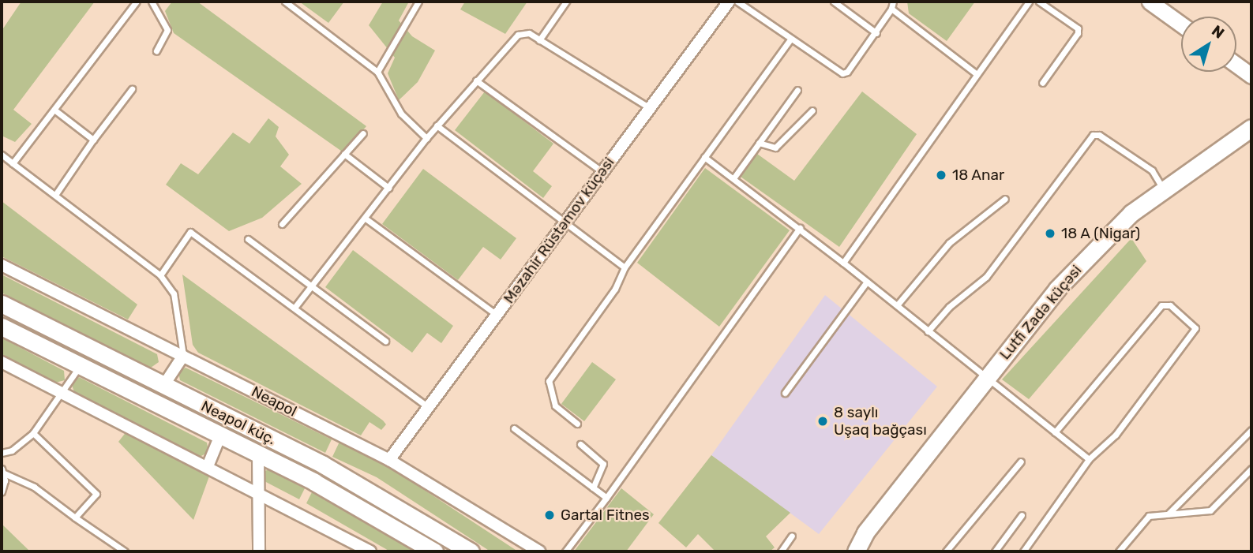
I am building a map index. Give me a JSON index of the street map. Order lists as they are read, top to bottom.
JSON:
{
  "streets": {
    "main road": ["Lutfi Zadə küçəsi", "Neapol küç."],
    "street": ["Məzahir Rüstəmov küçəsi", "Neapol"]
  },
  "crossings": [
    ["Məzahir Rüstəmov küçəsi", "Neapol"]
  ],
  "places": [
    "18 Anar",
    "18 A (Nigar)",
    "8 saylı Uşaq bağçası",
    "Gartal Fitnes"
  ],
  "north": "top right"
}
